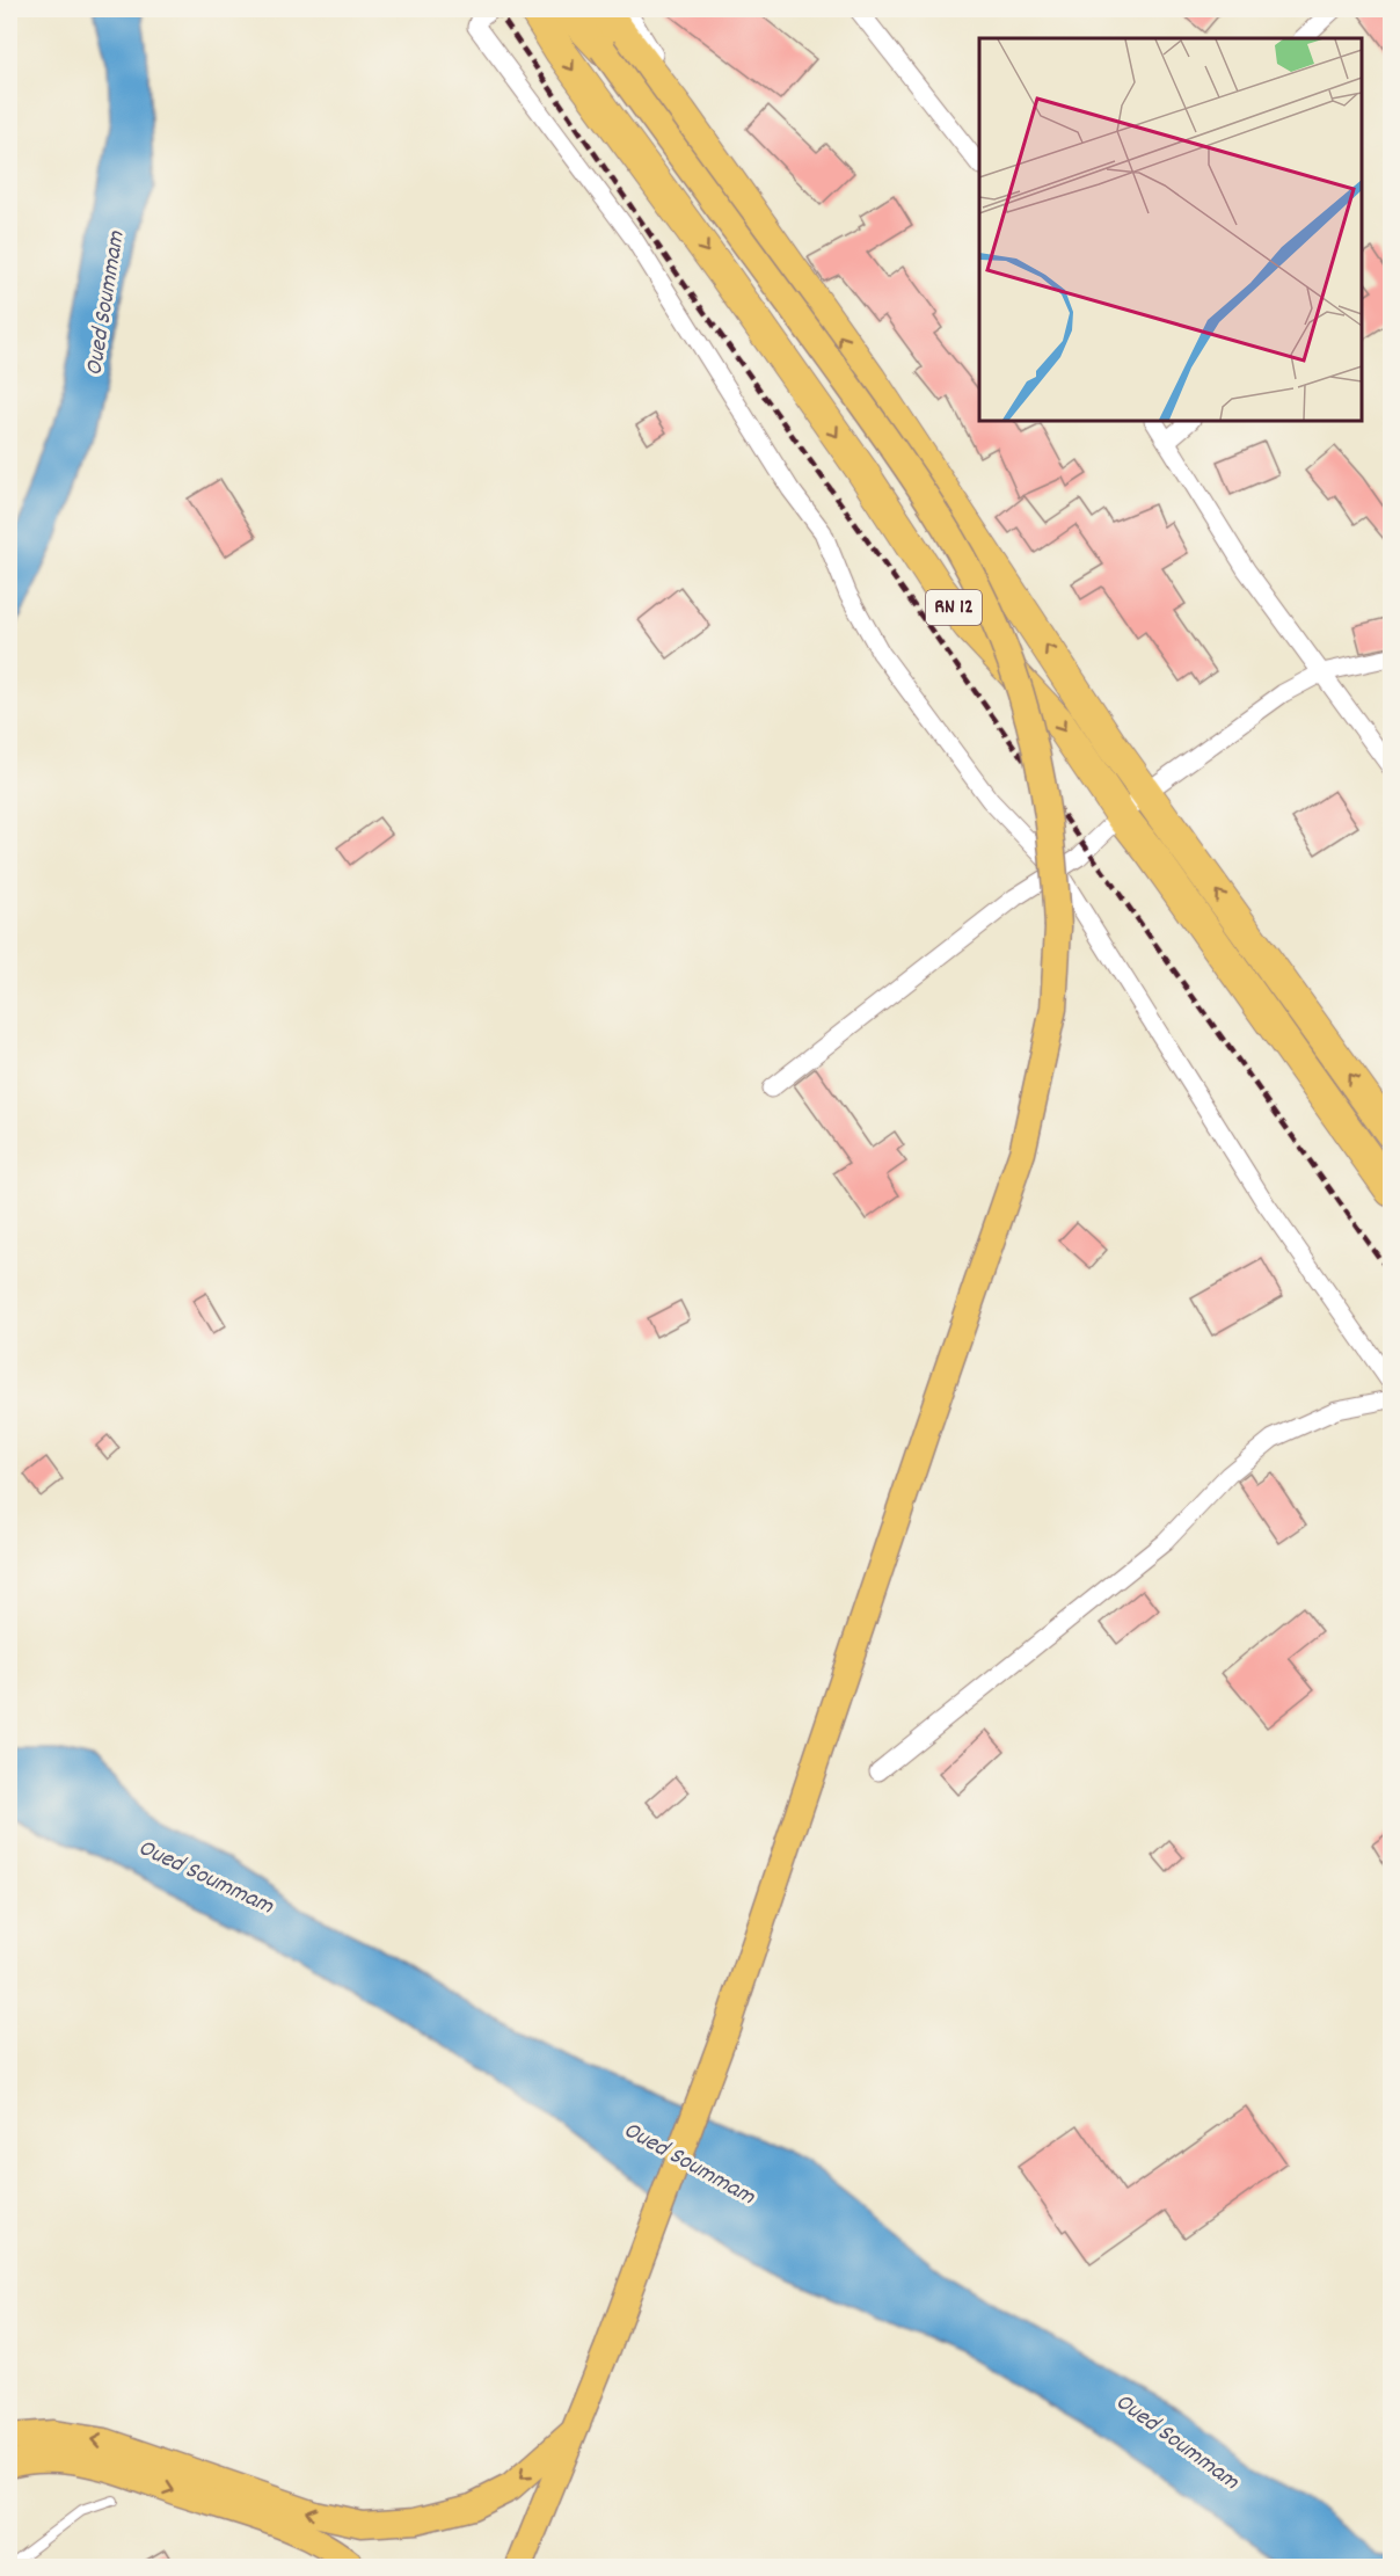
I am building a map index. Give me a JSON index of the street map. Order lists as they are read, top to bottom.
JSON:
{
  "streets": {
    "highway": ["RN 12"]
  },
  "water": ["Oued Soummam"]
}
